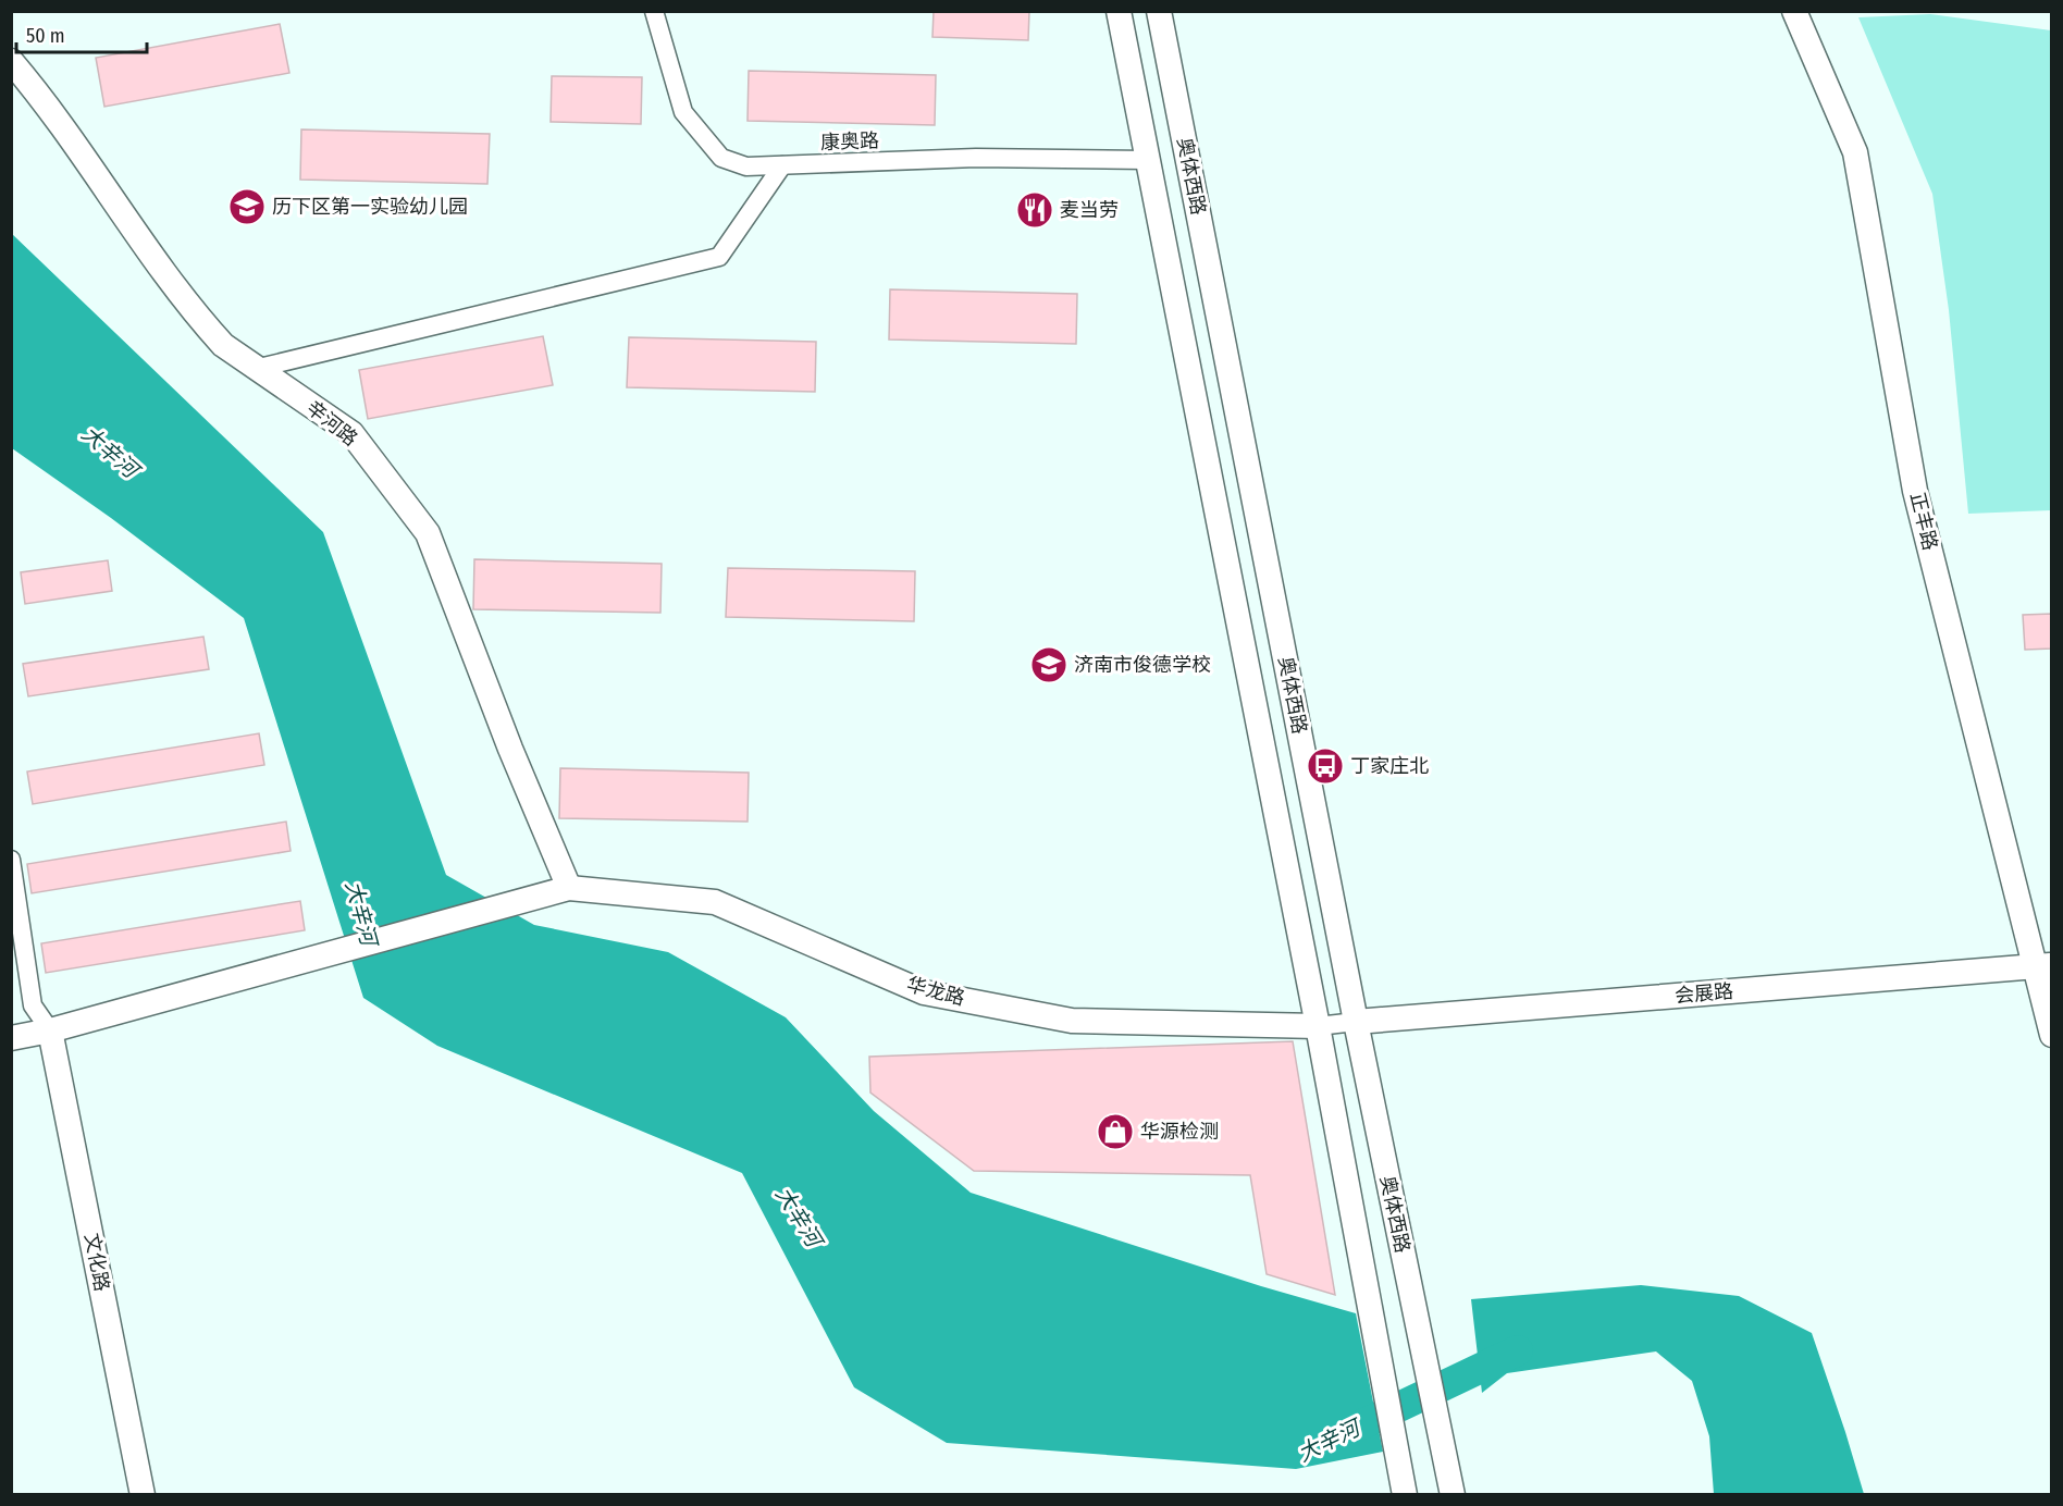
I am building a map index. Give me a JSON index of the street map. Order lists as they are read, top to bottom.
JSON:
{
  "streets": {
    "main road": [
      "奥体西路",
      "辛河路",
      "正丰路",
      "华龙路",
      "会展路",
      "文化路"
    ],
    "street": ["康奥路"]
  },
  "crossings": [
    ["康奥路", "奥体西路"],
    ["奥体西路", "华龙路"],
    ["奥体西路", "会展路"],
    ["辛河路", "华龙路"],
    ["正丰路", "会展路"]
  ],
  "water": ["大辛河"],
  "places": {
    "school or university": ["历下区第一实验幼儿园", "济南市俊德学校"],
    "restaurant": ["麦当劳"],
    "bus stop": ["丁家庄北"],
    "shop": ["华源检测"]
  },
  "scale_bar": "50 m"
}
